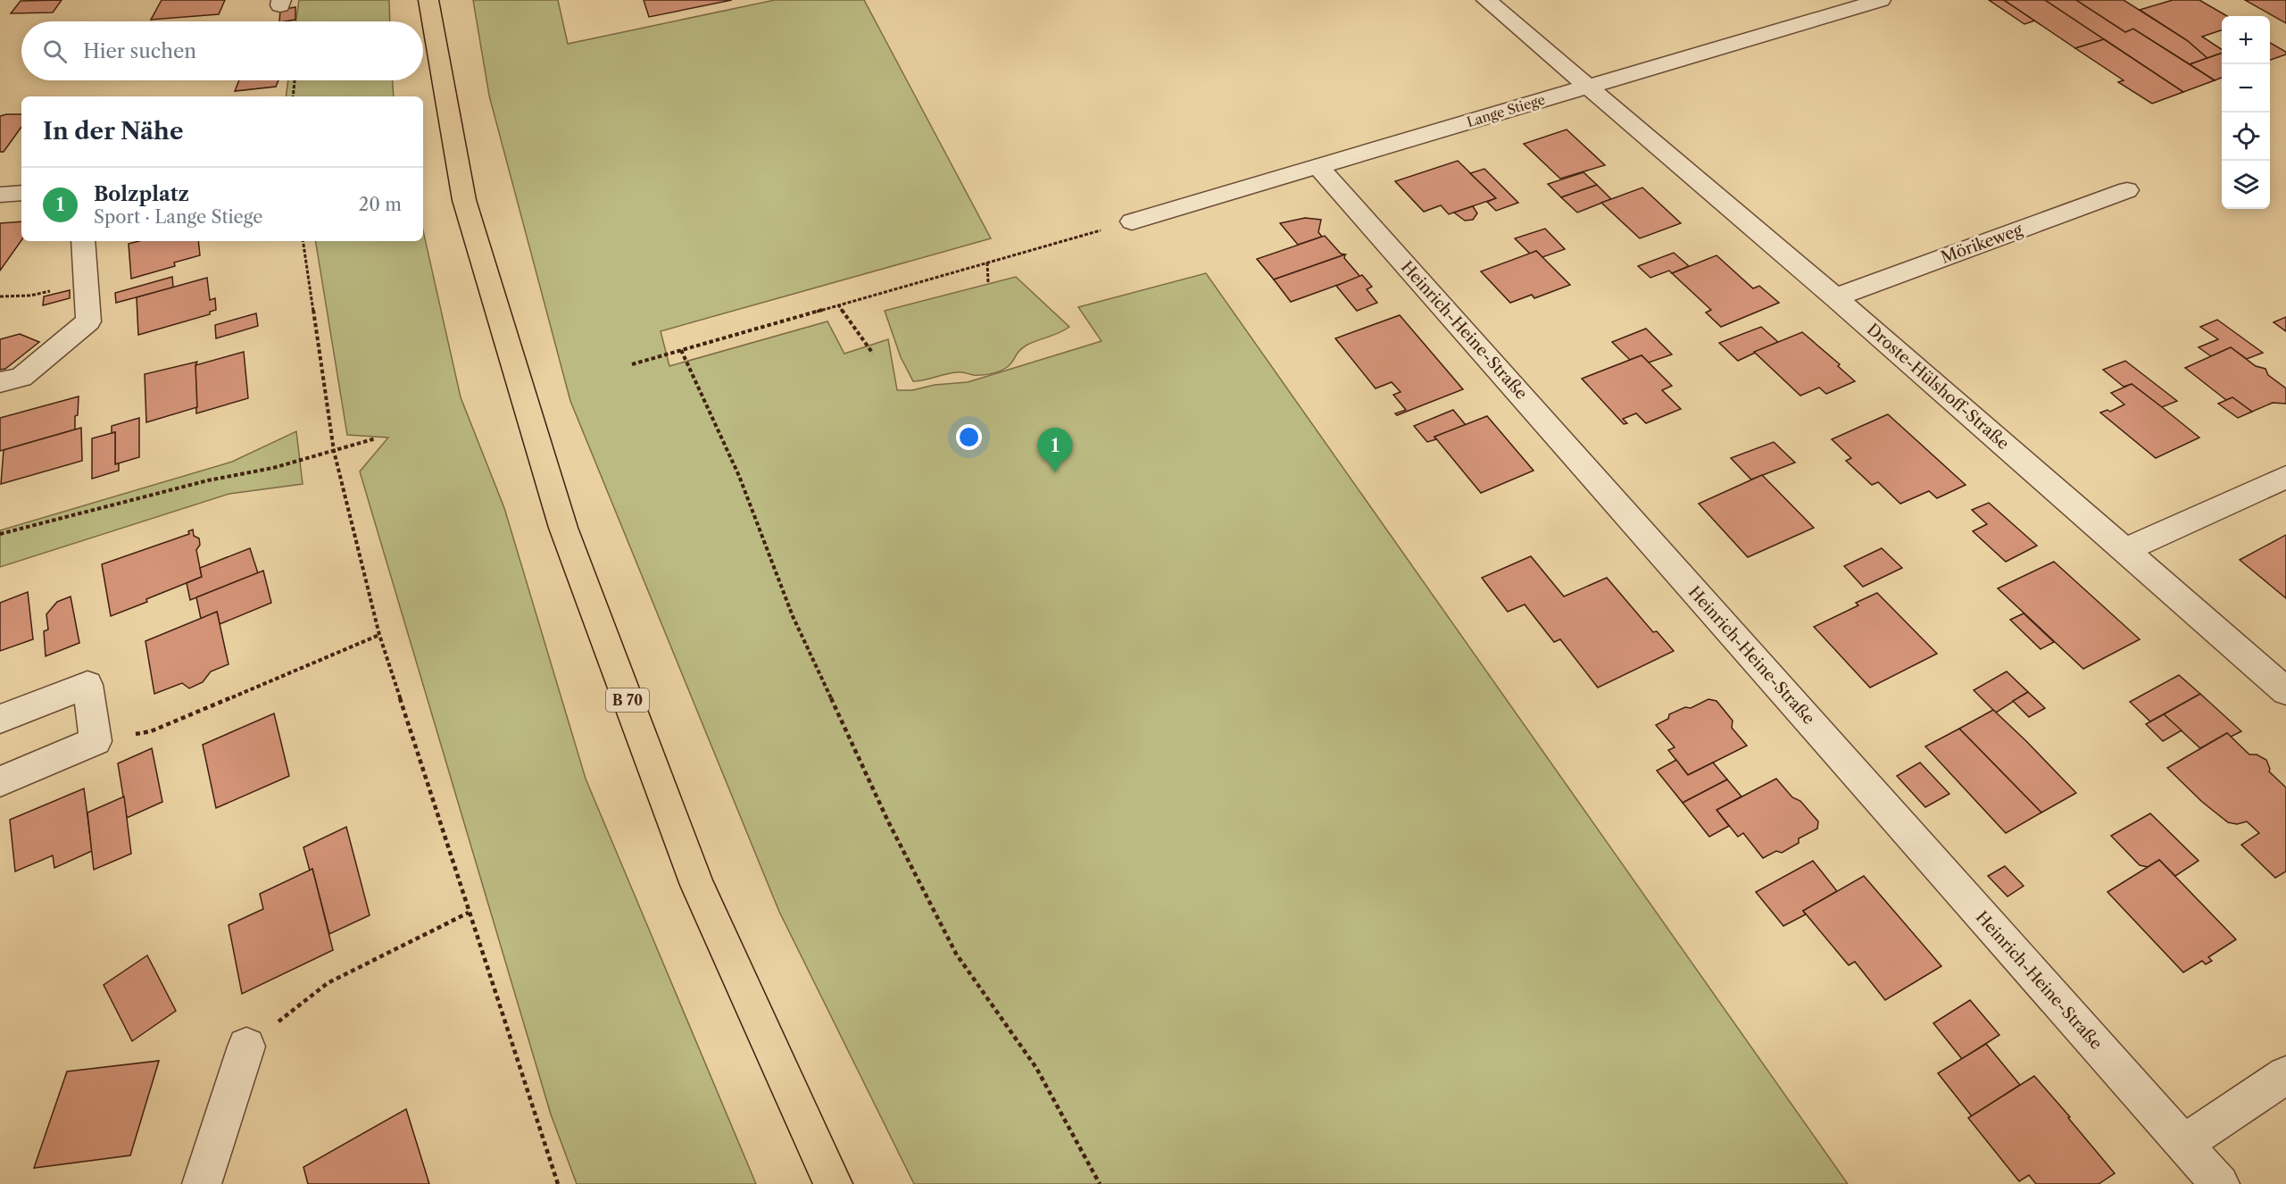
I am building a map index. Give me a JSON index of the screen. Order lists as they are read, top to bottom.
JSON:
{
  "streets": {
    "main road": ["B 70"],
    "street": [
      "Lange Stiege",
      "Mörikeweg",
      "Heinrich-Heine-Straße",
      "Droste-Hülshoff-Straße"
    ]
  },
  "crossings": [
    ["Lange Stiege", "Heinrich-Heine-Straße"],
    ["Lange Stiege", "Droste-Hülshoff-Straße"],
    ["Mörikeweg", "Droste-Hülshoff-Straße"]
  ],
  "page": {
    "map_buttons": ["+", "−"],
    "search": "Hier suchen",
    "heading": "In der Nähe",
    "list": [
      {
        "mark": "1",
        "name": "Bolzplatz",
        "note": "Sport · Lange Stiege",
        "value": "20 m"
      }
    ],
    "pins": "1"
  }
}
